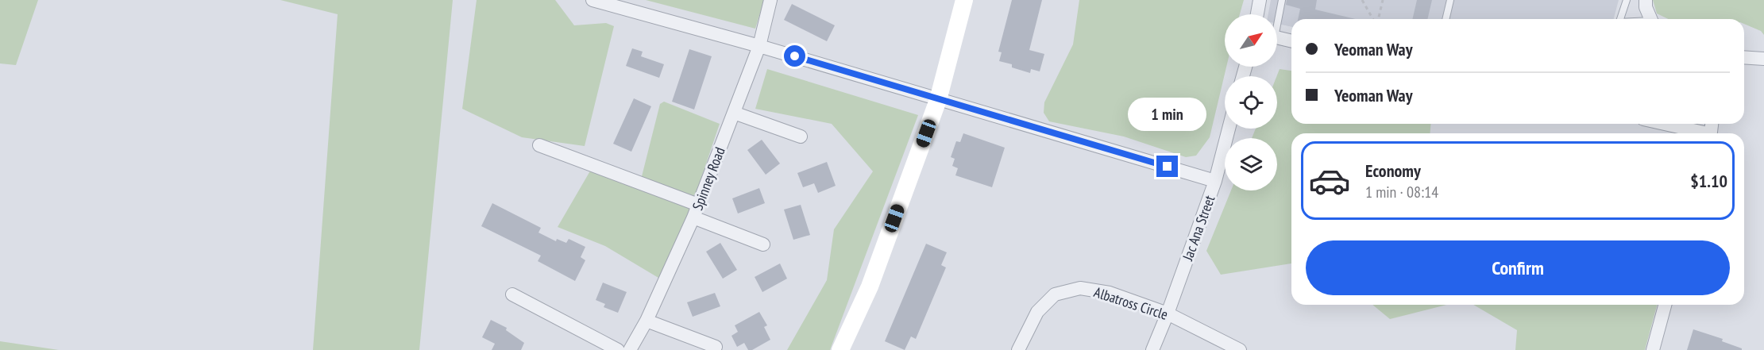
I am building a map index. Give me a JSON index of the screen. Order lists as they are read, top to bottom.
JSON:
{
  "streets": {
    "street": ["Spinney Road", "Jac Ana Street", "Albatross Circle"]
  },
  "crossings": [
    ["Jac Ana Street", "Albatross Circle"]
  ],
  "north": "top right",
  "page": {
    "banner": ["Yeoman Way", "Yeoman Way"],
    "bubble": "1 min",
    "list": [
      {
        "name": "Economy",
        "note": "1 min · 08:14",
        "value": "$1.10"
      }
    ],
    "buttons": "Confirm"
  }
}
